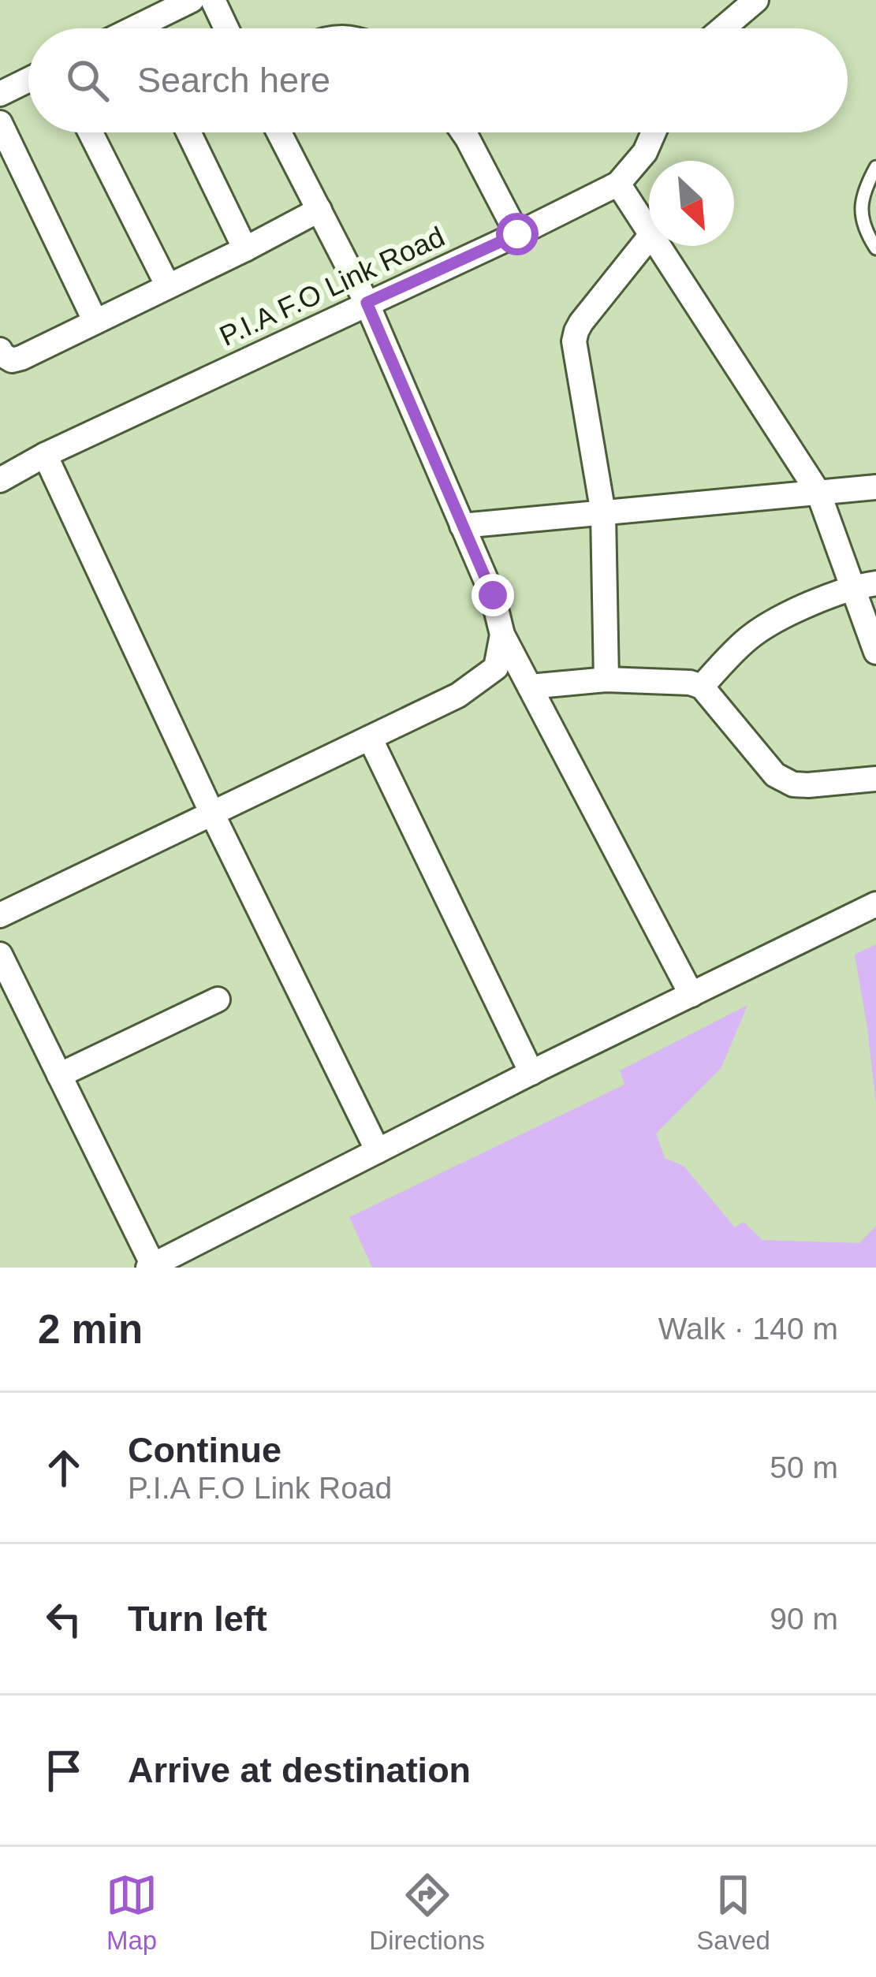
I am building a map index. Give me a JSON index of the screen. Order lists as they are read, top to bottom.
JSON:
{
  "streets": {
    "street": ["P.I.A F.O Link Road"]
  },
  "north": "bottom right",
  "page": {
    "search": "Search here",
    "heading": ["2 min", "Walk · 140 m"],
    "list": [
      ["Continue", "P.I.A F.O Link Road", "50 m"],
      ["Turn left", "90 m"],
      "Arrive at destination"
    ],
    "nav": ["Map", "Directions", "Saved"]
  }
}
